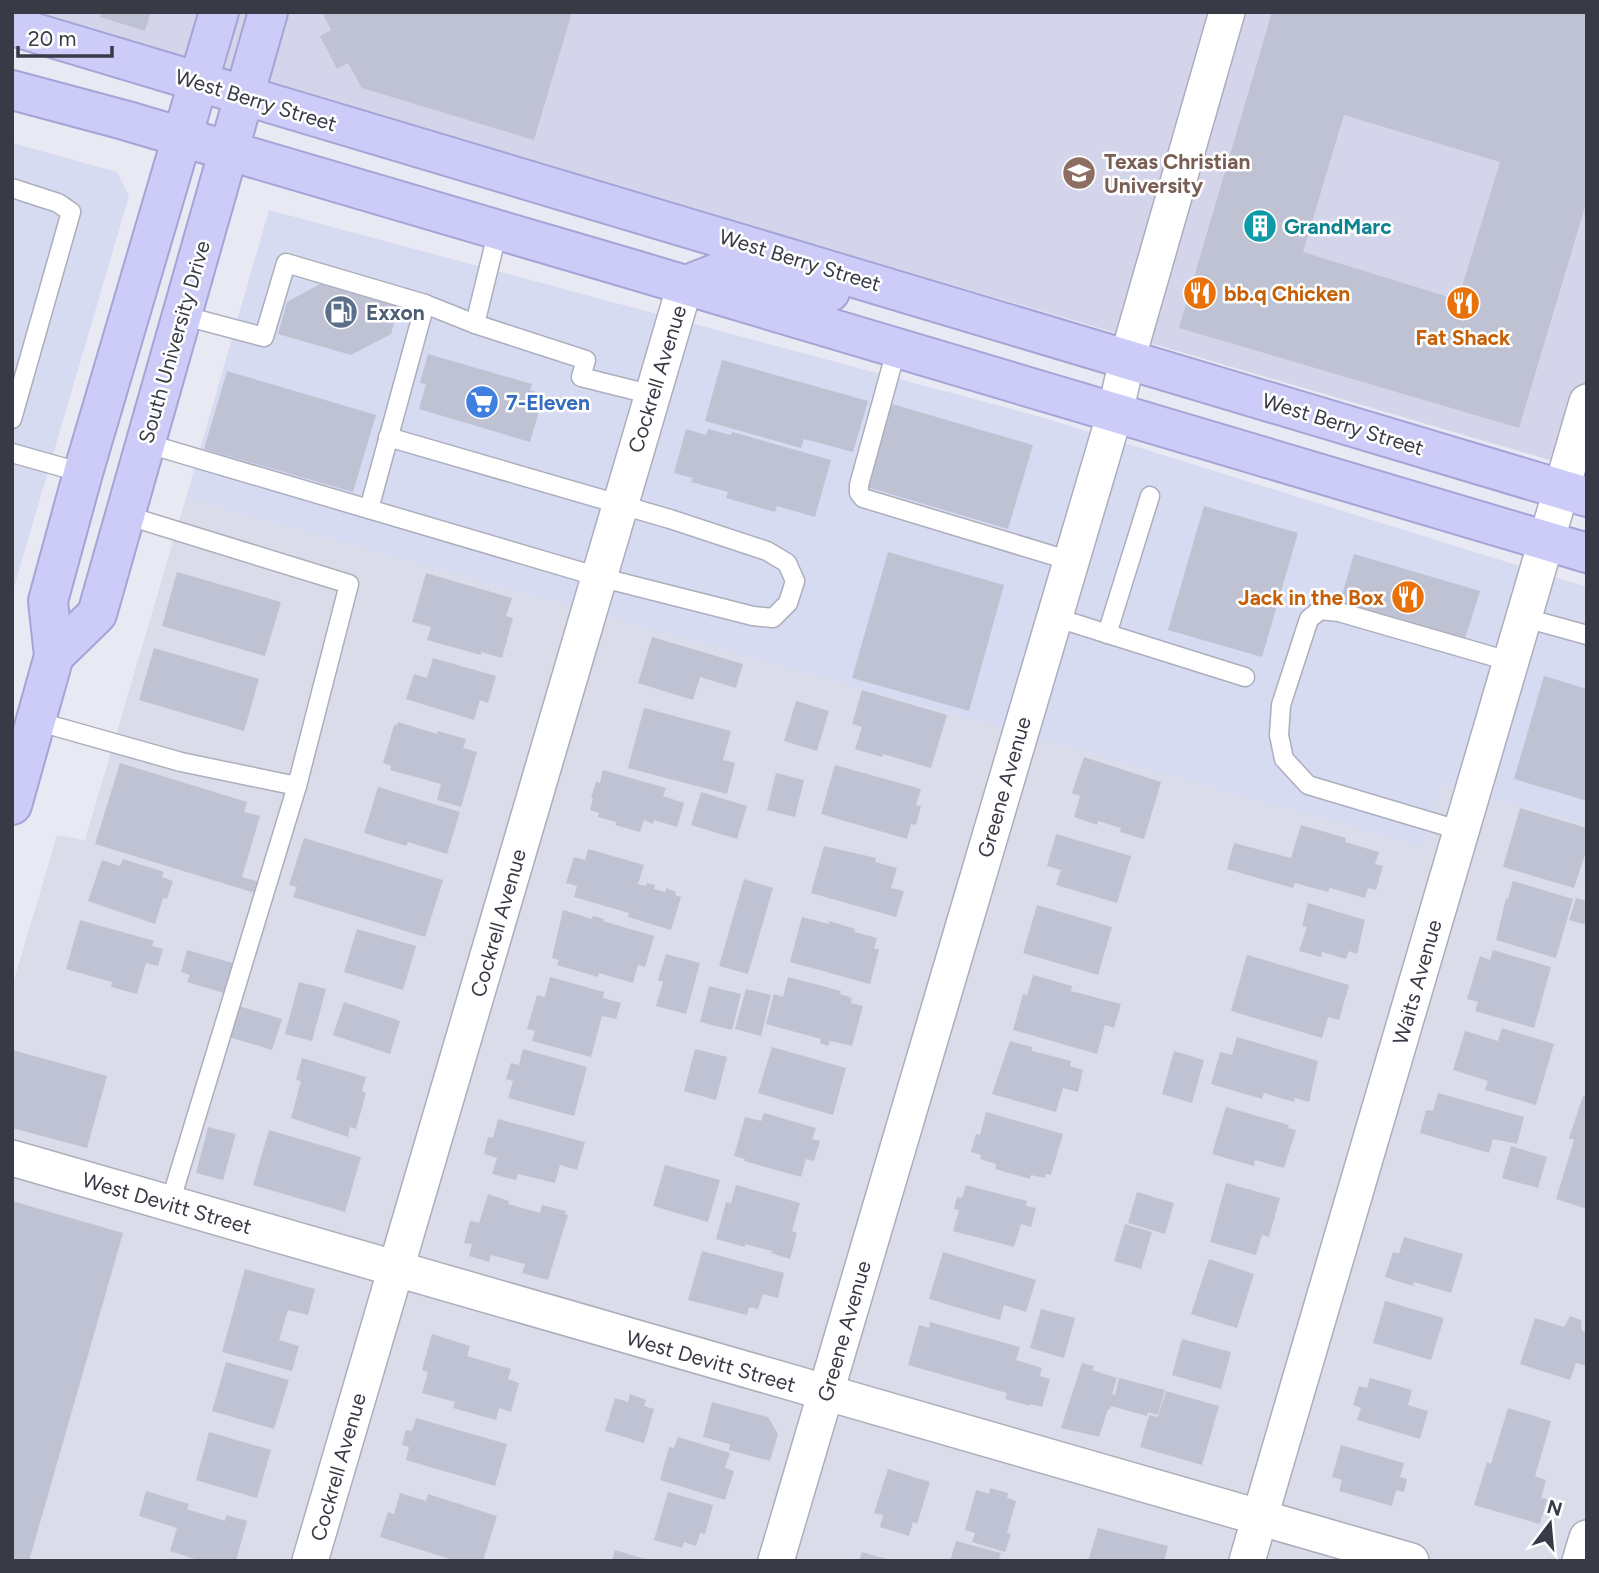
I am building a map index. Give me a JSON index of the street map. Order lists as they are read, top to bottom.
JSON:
{
  "streets": {
    "main road": ["West Berry Street", "South University Drive"],
    "street": [
      "Cockrell Avenue",
      "Greene Avenue",
      "Waits Avenue",
      "West Devitt Street"
    ]
  },
  "crossings": [
    ["West Berry Street", "South University Drive"],
    ["West Berry Street", "Greene Avenue"],
    ["West Berry Street", "Waits Avenue"],
    ["Cockrell Avenue", "West Devitt Street"],
    ["Greene Avenue", "West Devitt Street"],
    ["Waits Avenue", "West Devitt Street"]
  ],
  "places": {
    "school or university": ["Texas Christian University"],
    "building": ["GrandMarc"],
    "restaurant": ["bb.q Chicken", "Fat Shack", "Jack in the Box"],
    "fuel station": ["Exxon"],
    "supermarket": ["7-Eleven"]
  },
  "scale_bar": "20 m",
  "north": "top"
}
